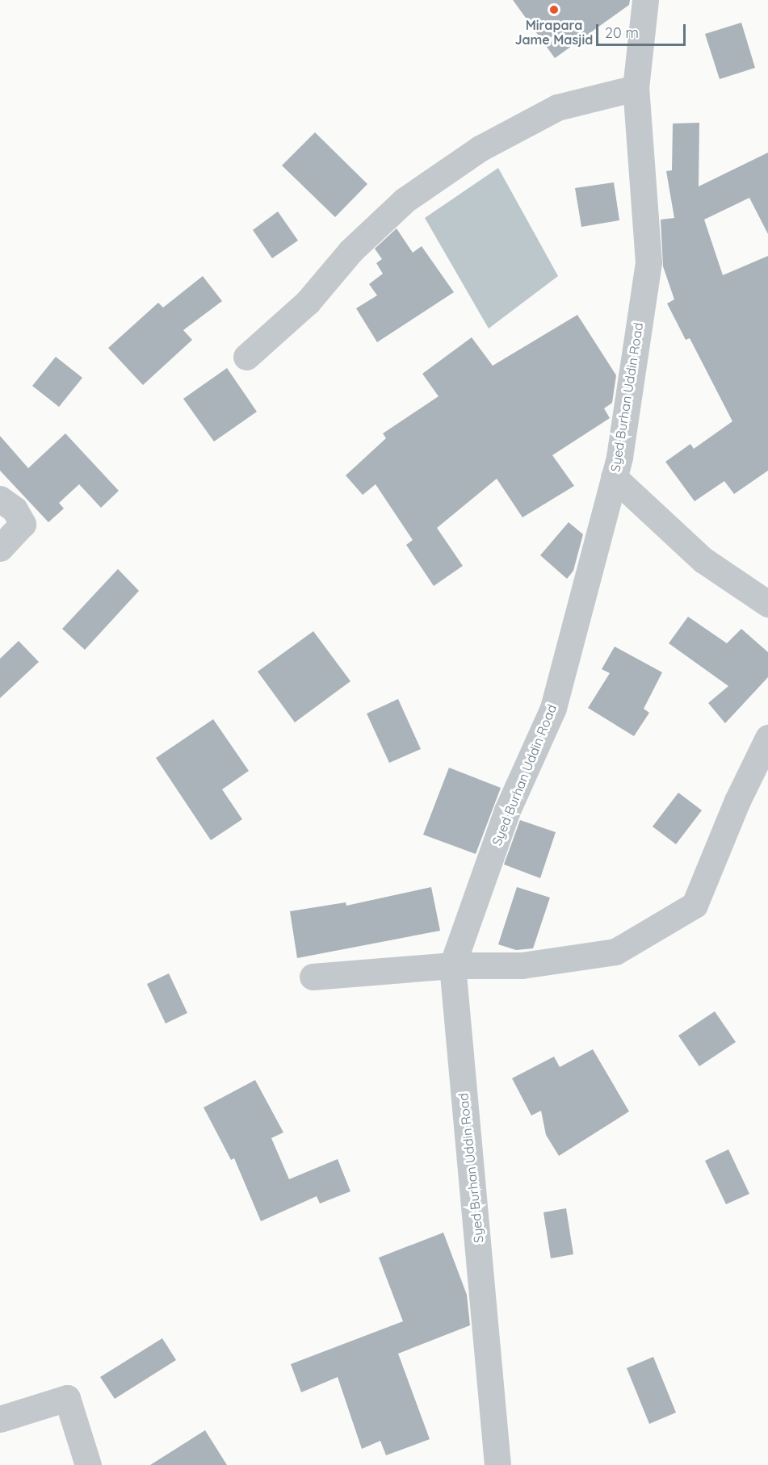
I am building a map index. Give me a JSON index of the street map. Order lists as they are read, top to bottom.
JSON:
{
  "streets": {
    "street": ["Syed Burhan Uddin Road"]
  },
  "places": ["Mirapara Jame Masjid"],
  "scale_bar": "20 m"
}
